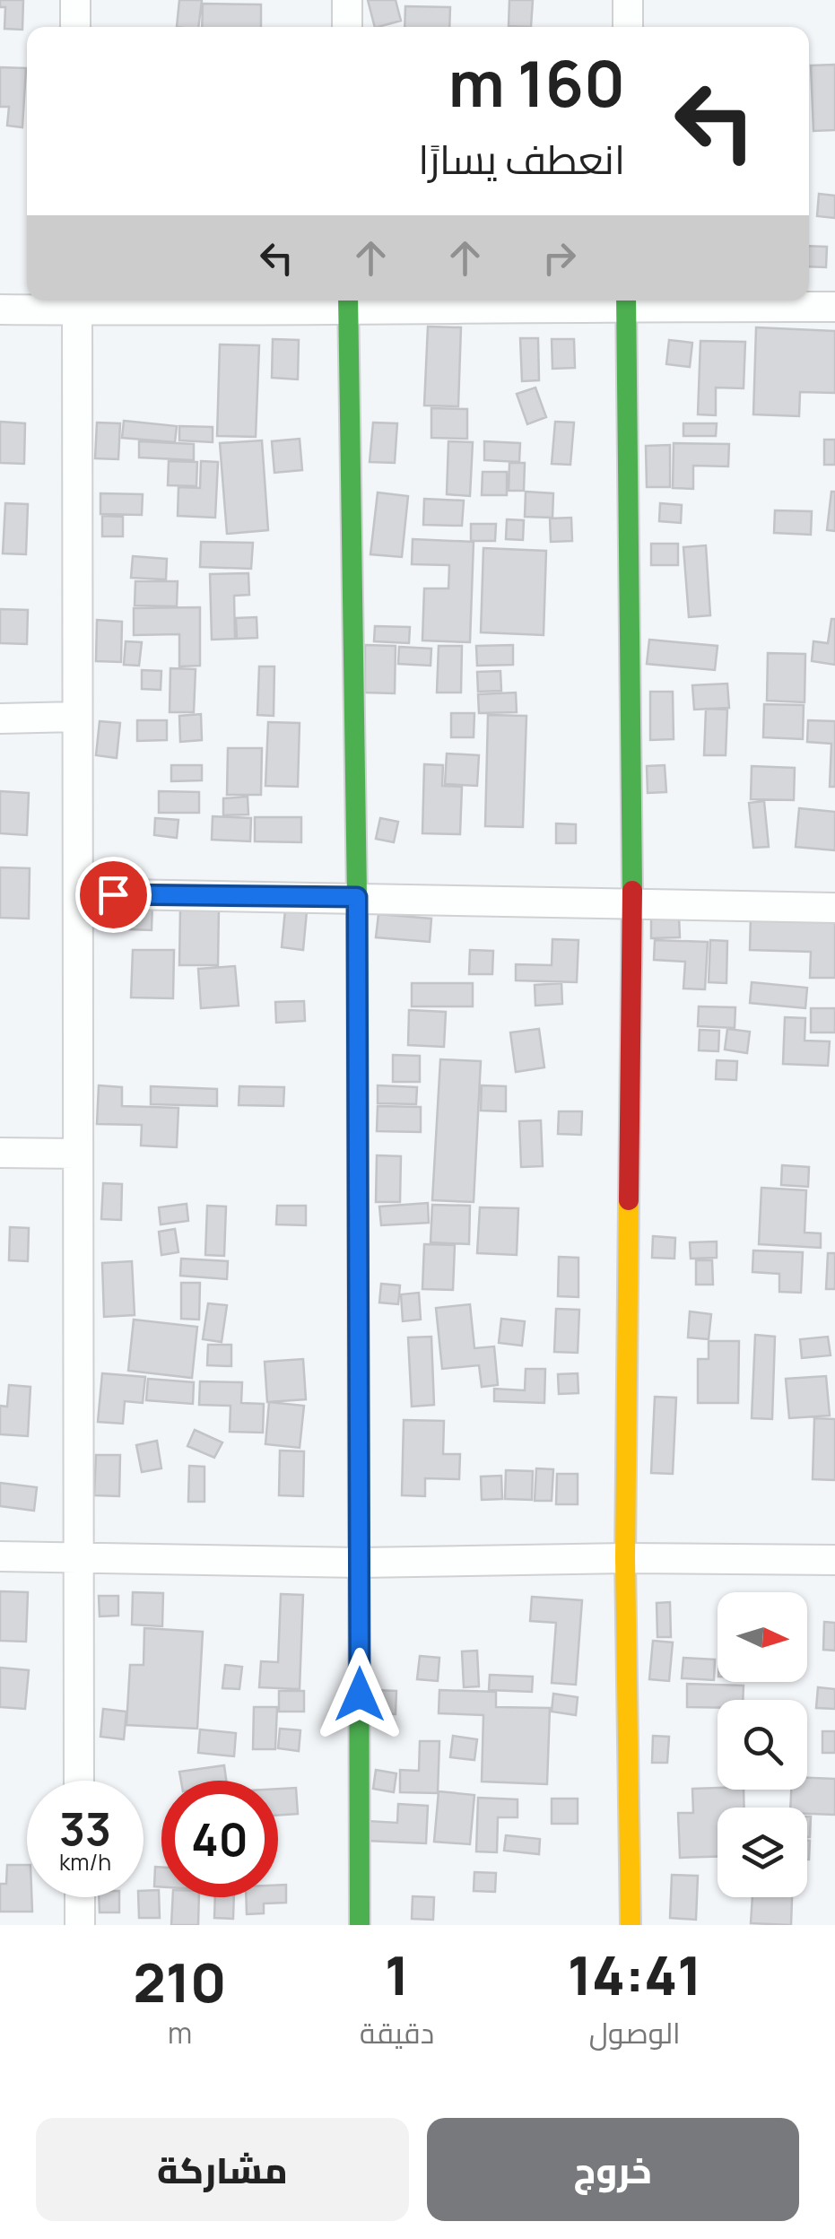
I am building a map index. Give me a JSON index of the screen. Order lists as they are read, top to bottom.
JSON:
{
  "north": "right",
  "page": {
    "turn": ["160 m", "انعطف يسارًا"],
    "speed": "33 km/h",
    "limit": "40",
    "eta": [
      "14:41",
      "الوصول",
      "1",
      "دقيقة",
      "210",
      "m"
    ],
    "buttons": ["خروج", "مشاركة"]
  }
}
